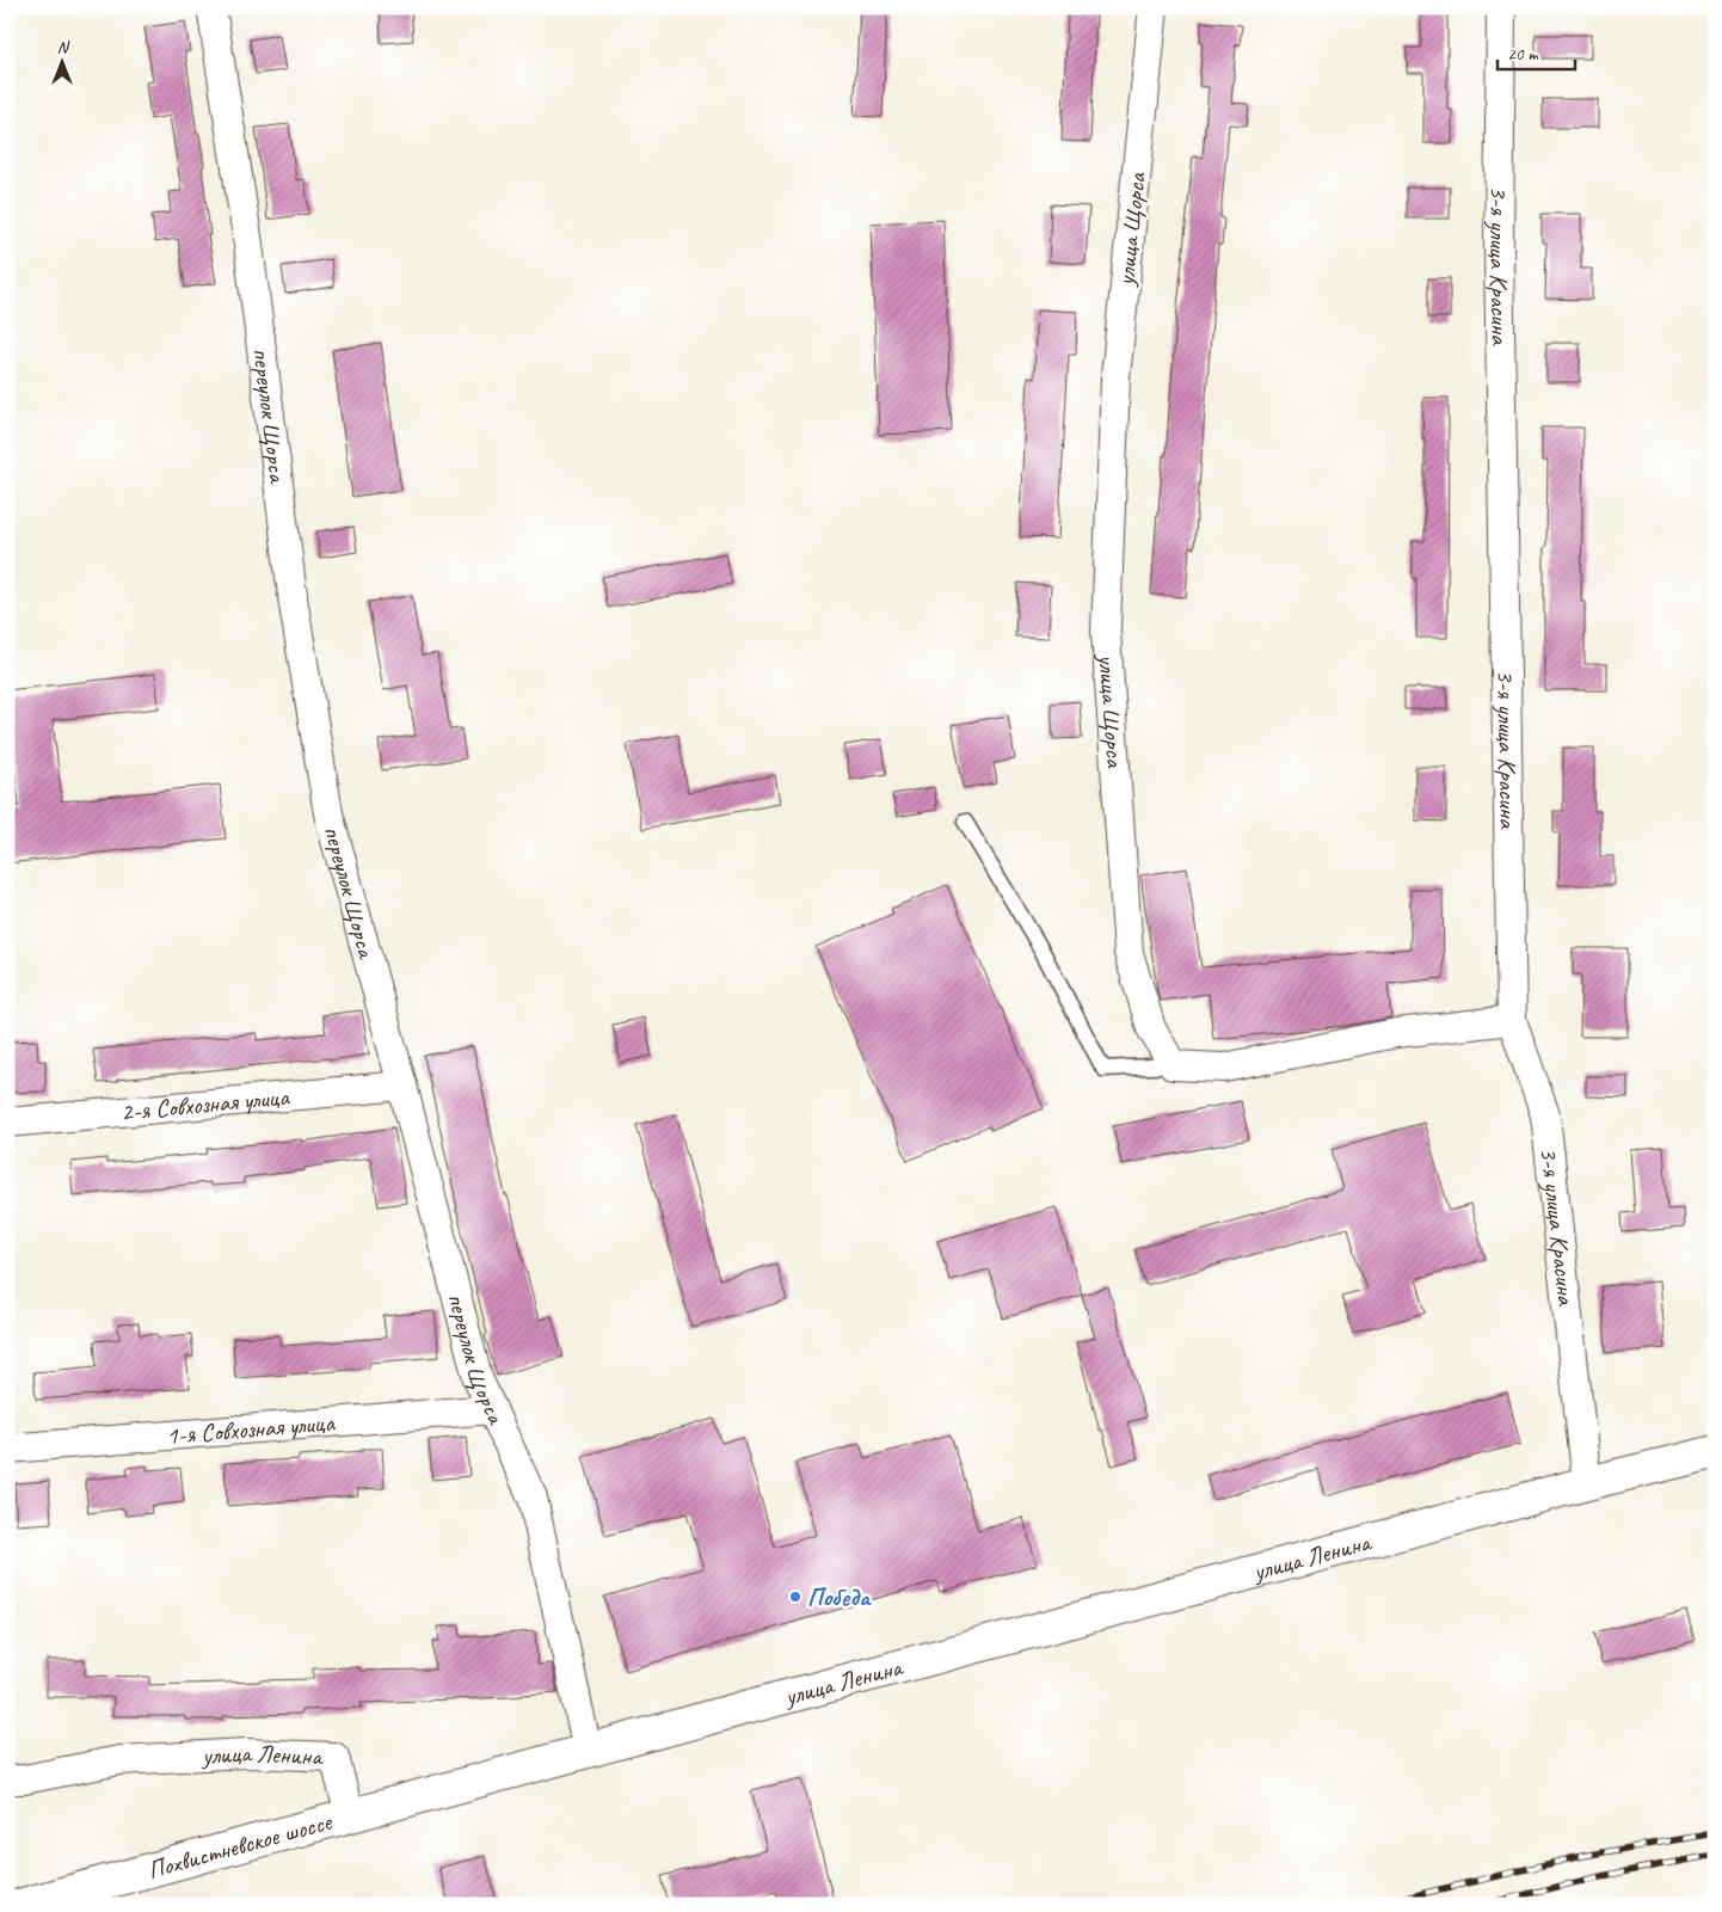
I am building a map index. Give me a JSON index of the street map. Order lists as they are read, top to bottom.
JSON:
{
  "streets": {
    "main road": ["улица Ленина", "Похвистневское шоссе"],
    "street": [
      "улица Щорса",
      "3-я улица Красина",
      "переулок Щорса",
      "2-я Совхозная улица",
      "1-я Совхозная улица"
    ]
  },
  "crossings": [
    ["3-я улица Красина", "улица Ленина"],
    ["переулок Щорса", "2-я Совхозная улица"],
    ["переулок Щорса", "1-я Совхозная улица"],
    ["переулок Щорса", "улица Ленина"],
    ["улица Ленина", "Похвистневское шоссе"]
  ],
  "places": ["Победа"],
  "scale_bar": "20 m",
  "north": "top"
}
